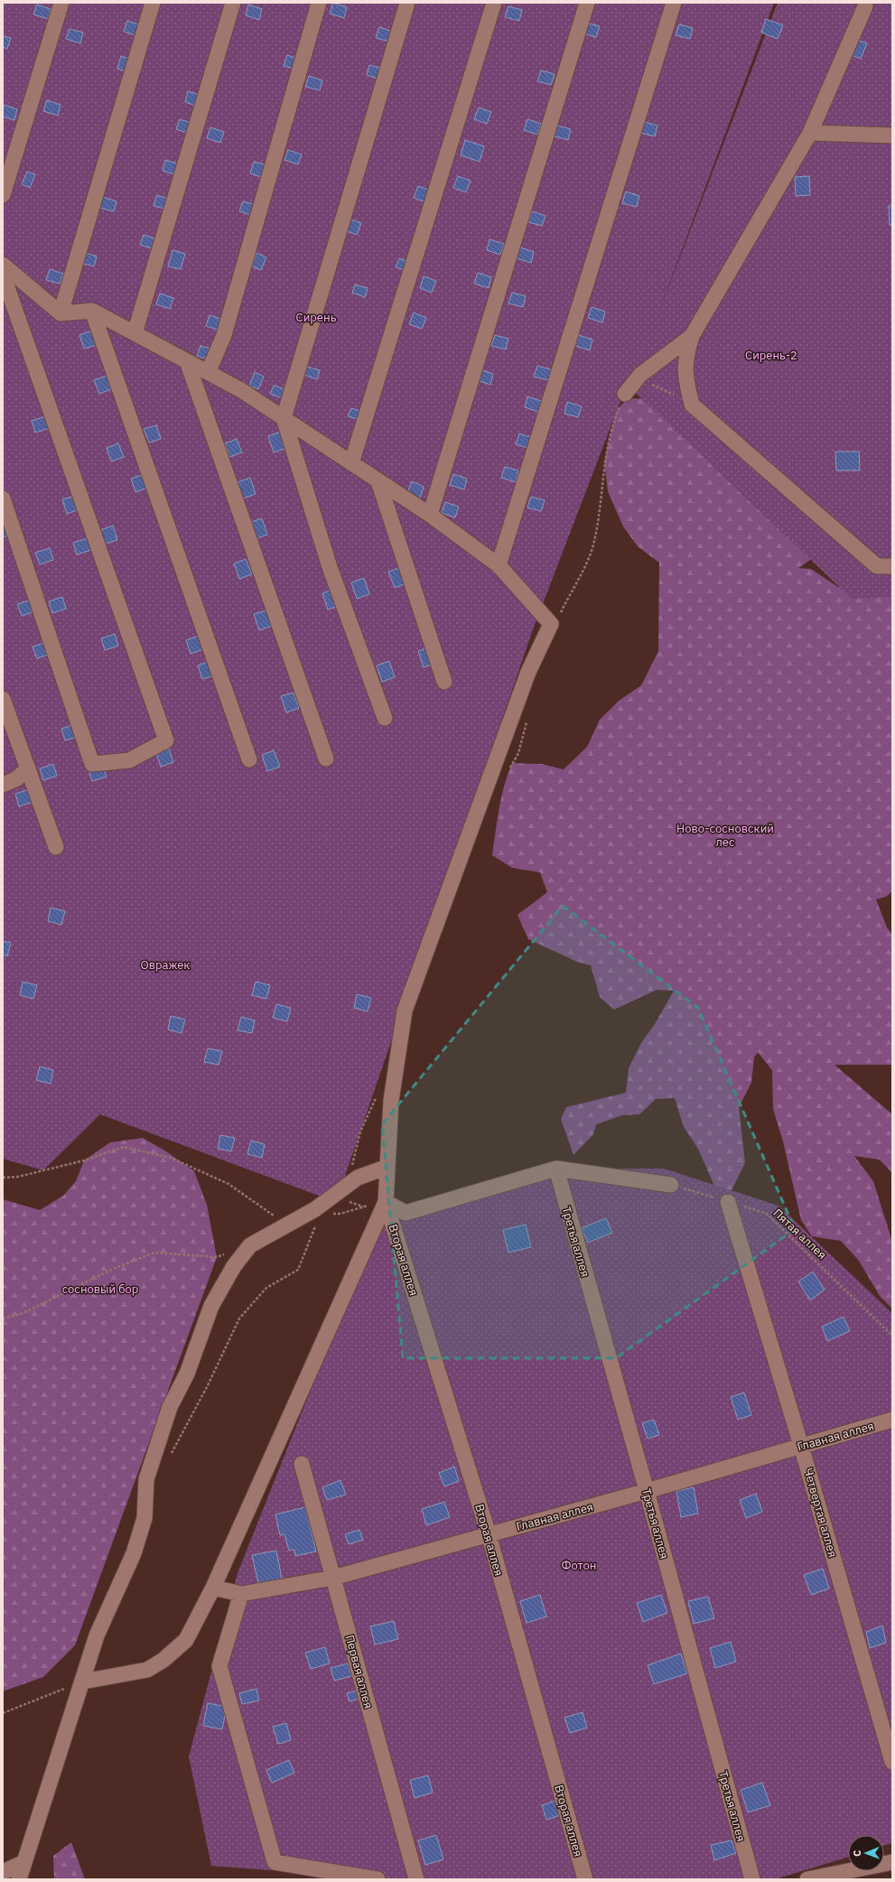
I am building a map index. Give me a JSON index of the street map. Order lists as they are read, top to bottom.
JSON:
{
  "streets": {
    "street": [
      "Третья аллея",
      "Вторая аллея",
      "Главная аллея",
      "Четвертая аллея",
      "Первая аллея"
    ],
    "path": ["Пятая аллея"]
  },
  "crossings": [
    ["Пятая аллея", "Четвертая аллея"],
    ["Третья аллея", "Главная аллея"],
    ["Вторая аллея", "Главная аллея"],
    ["Главная аллея", "Четвертая аллея"],
    ["Главная аллея", "Первая аллея"]
  ],
  "parks": [
    "Сирень",
    "Сирень-2",
    "Ново-сосновский лес",
    "Овражек",
    "сосновый бор",
    "Фотон"
  ],
  "north": "left"
}
